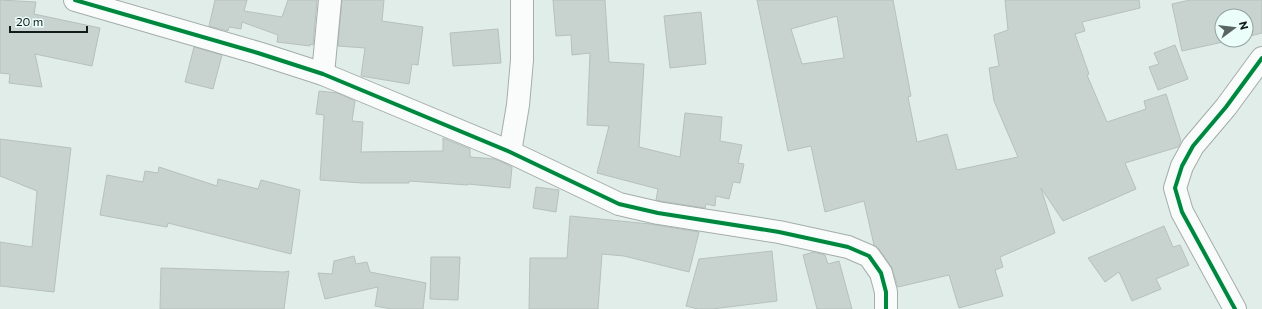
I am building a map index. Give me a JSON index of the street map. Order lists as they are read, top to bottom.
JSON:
{
  "scale_bar": "20 m",
  "north": "right"
}
